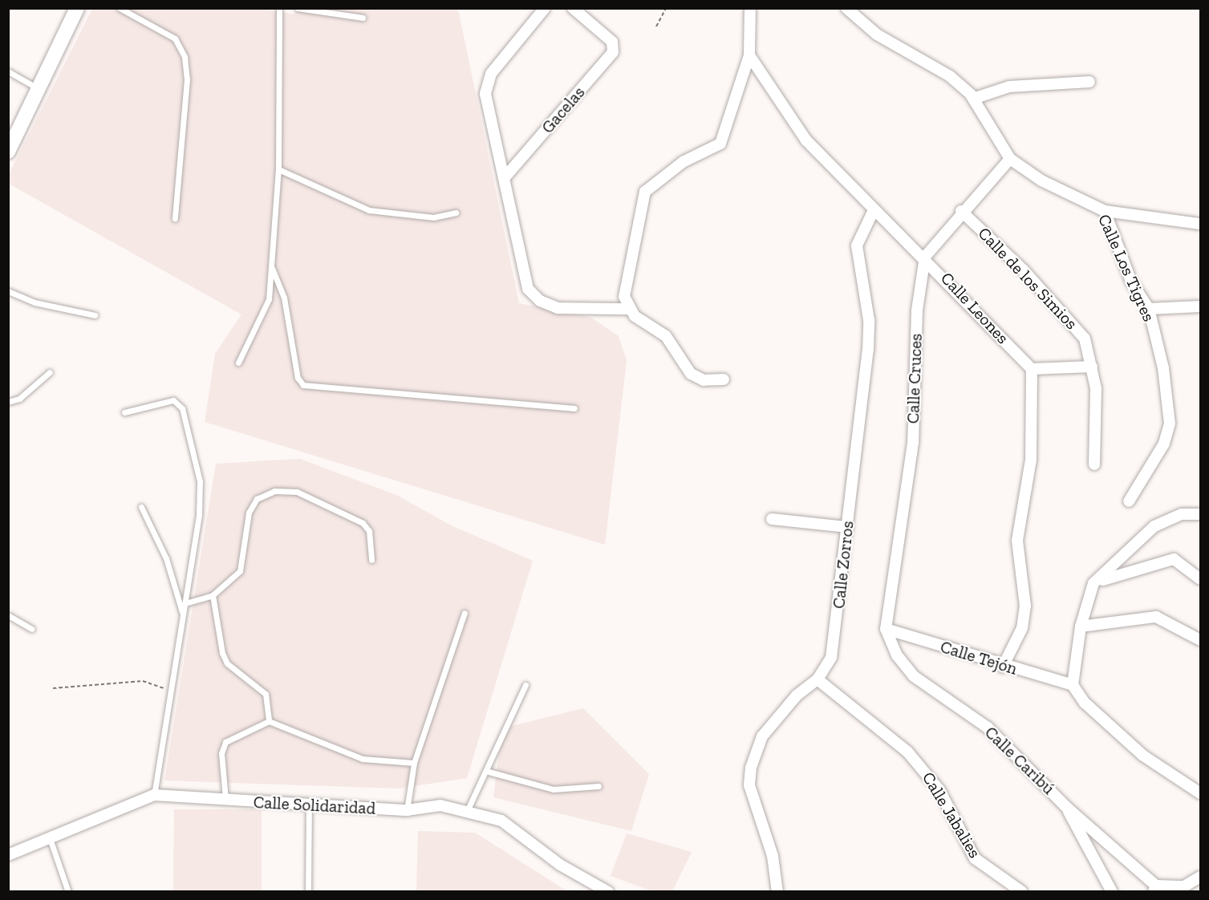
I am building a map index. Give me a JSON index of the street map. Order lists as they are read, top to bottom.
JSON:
{
  "streets": {
    "street": [
      "Gacelas",
      "Calle Los Tigres",
      "Calle de los Simios",
      "Calle Leones",
      "Calle Cruces",
      "Calle Zorros",
      "Calle Tejón",
      "Calle Caribú",
      "Calle Solidaridad",
      "Calle Jabalies"
    ]
  },
  "crossings": [
    ["Calle Los Tigres", "Calle Cruces"],
    ["Calle de los Simios", "Calle Cruces"],
    ["Calle Leones", "Calle Cruces"],
    ["Calle Leones", "Calle Zorros"],
    ["Calle Cruces", "Calle Tejón"],
    ["Calle Cruces", "Calle Caribú"],
    ["Calle Zorros", "Calle Jabalies"],
    ["Calle Tejón", "Calle Caribú"]
  ]
}
